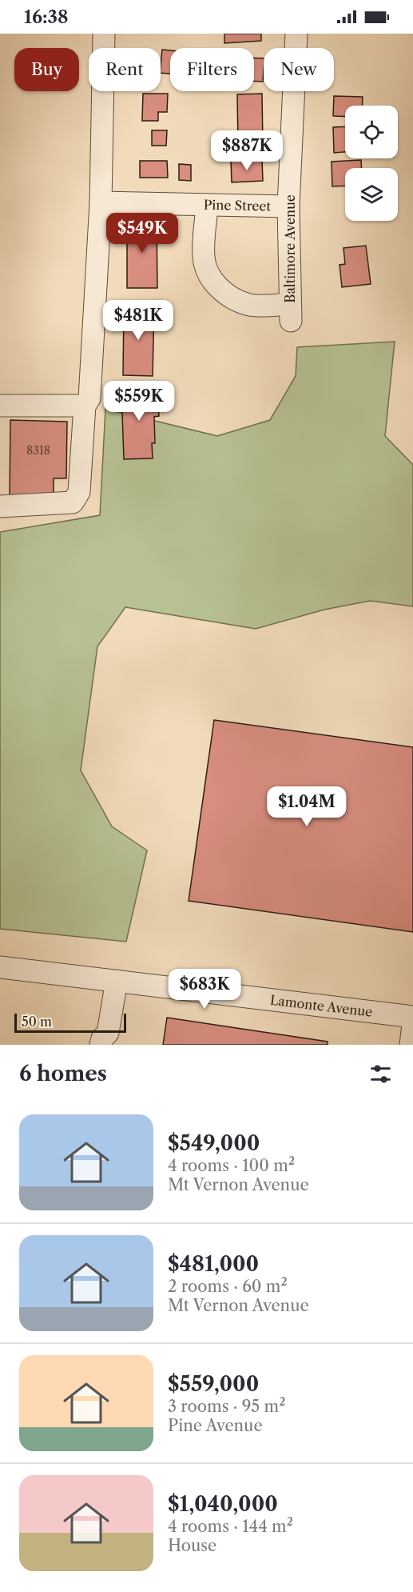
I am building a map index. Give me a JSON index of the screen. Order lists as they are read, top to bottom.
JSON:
{
  "streets": {
    "street": ["Pine Street", "Baltimore Avenue", "Lamonte Avenue"]
  },
  "crossings": [
    ["Pine Street", "Baltimore Avenue"]
  ],
  "house_numbers": ["8318"],
  "scale_bar": "50 m",
  "page": {
    "status": "16:38",
    "chip": [
      "Buy",
      "Rent",
      "Filters",
      "New"
    ],
    "price": [
      "$887K",
      "$549K",
      "$481K",
      "$559K",
      "$1.04M",
      "$683K"
    ],
    "scale": "50 m",
    "heading": "6 homes",
    "list": [
      {
        "name": "$549,000",
        "note": "4 rooms · 100 m² · Mt Vernon Avenue"
      },
      {
        "name": "$481,000",
        "note": "2 rooms · 60 m² · Mt Vernon Avenue"
      },
      {
        "name": "$559,000",
        "note": "3 rooms · 95 m² · Pine Avenue"
      },
      {
        "name": "$1,040,000",
        "note": "4 rooms · 144 m² · House"
      }
    ]
  }
}
